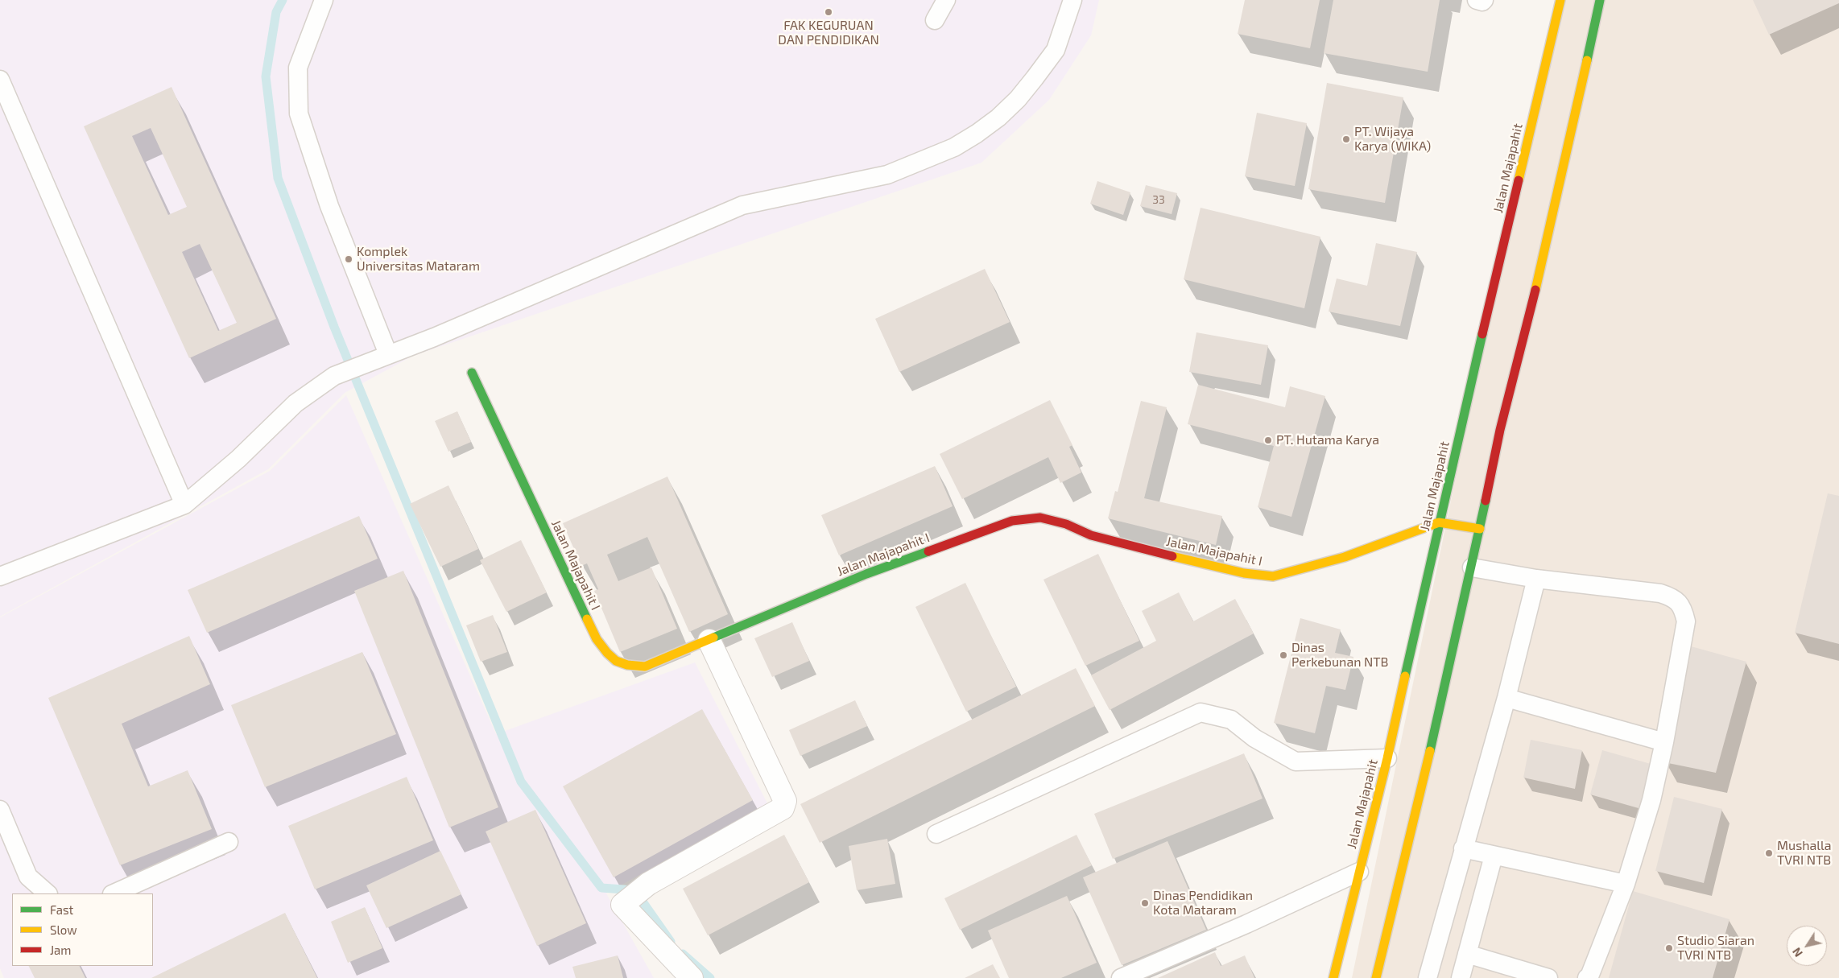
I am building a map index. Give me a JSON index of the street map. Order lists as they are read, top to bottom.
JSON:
{
  "streets": {
    "main road": ["Jalan Majapahit", "Jalan Majapahit I"]
  },
  "crossings": [
    ["Jalan Majapahit", "Jalan Majapahit I"]
  ],
  "places": [
    "FAK KEGURUAN DAN PENDIDIKAN",
    "PT. Wijaya Karya (WIKA)",
    "Komplek Universitas Mataram",
    "PT. Hutama Karya",
    "Dinas Perkebunan NTB",
    "Mushalla TVRI NTB",
    "Dinas Pendidikan Kota Mataram",
    "Studio Siaran TVRI NTB"
  ],
  "house_numbers": ["33"],
  "legend": ["Fast", "Slow", "Jam"],
  "north": "bottom left"
}
